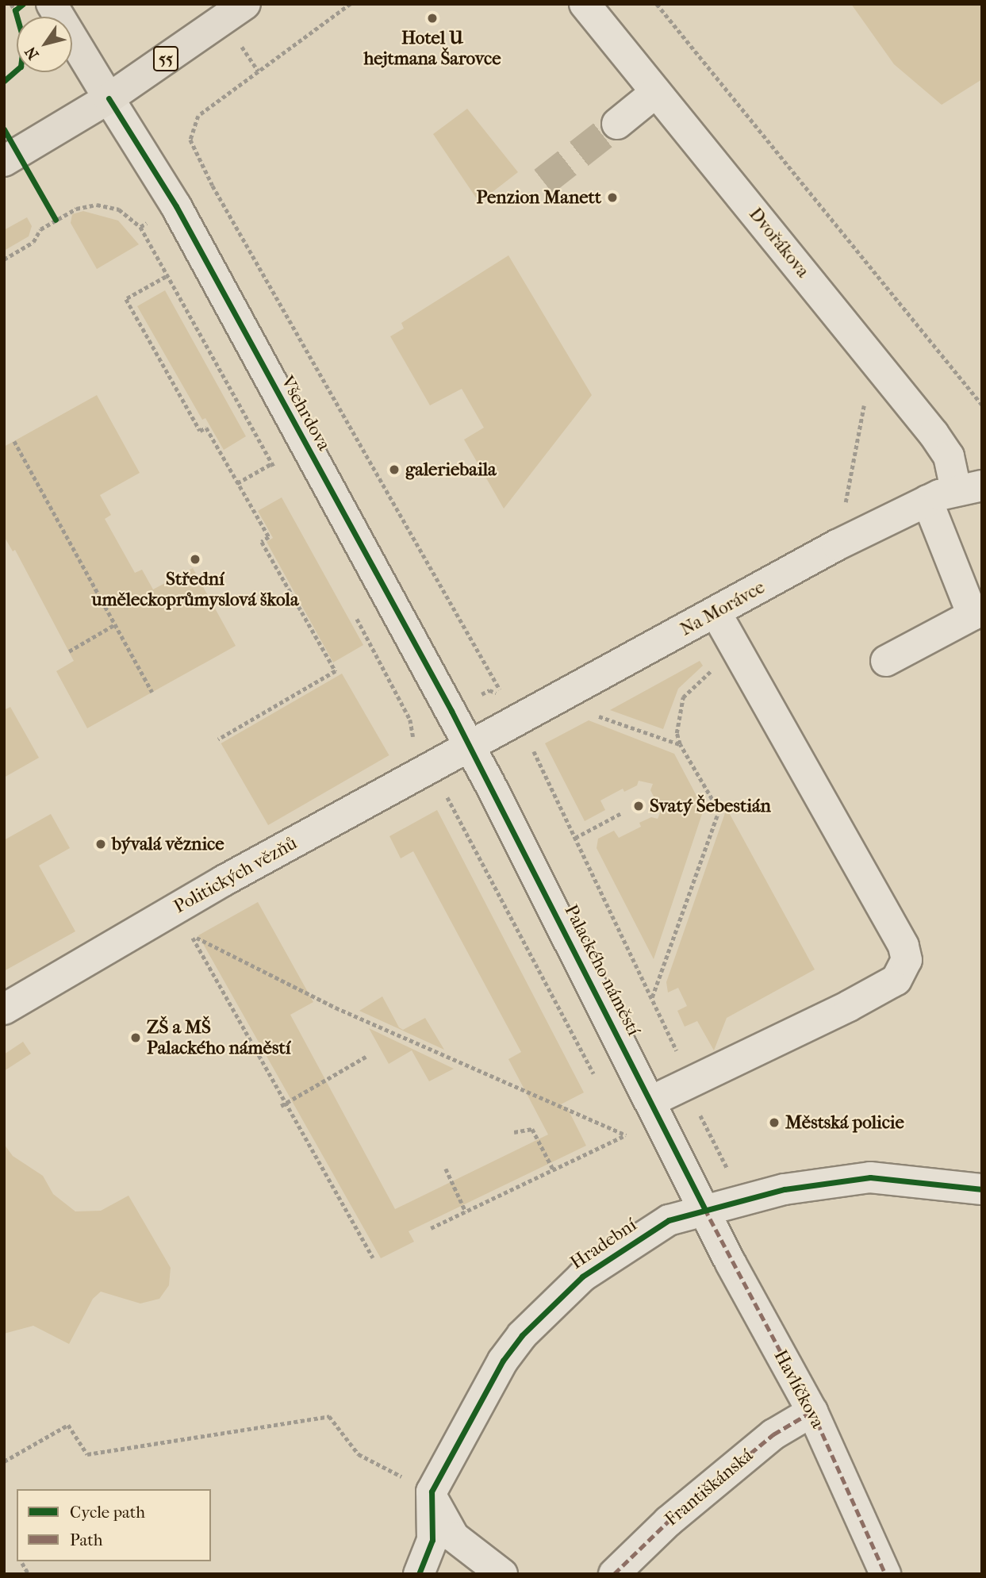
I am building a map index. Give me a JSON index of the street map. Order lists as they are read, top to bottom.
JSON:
{
  "streets": {
    "main road": ["55"],
    "street": [
      "Dvořákova",
      "Všehrdova",
      "Na Morávce",
      "Politických vězňů",
      "Palackého náměstí",
      "Hradební",
      "Havlíčkova",
      "Františkánská"
    ]
  },
  "crossings": [
    ["55", "Všehrdova"],
    ["Dvořákova", "Na Morávce"],
    ["Všehrdova", "Na Morávce"],
    ["Všehrdova", "Politických vězňů"],
    ["Všehrdova", "Palackého náměstí"],
    ["Na Morávce", "Politických vězňů"],
    ["Na Morávce", "Palackého náměstí"],
    ["Politických vězňů", "Palackého náměstí"],
    ["Palackého náměstí", "Hradební"],
    ["Palackého náměstí", "Havlíčkova"],
    ["Hradební", "Havlíčkova"],
    ["Havlíčkova", "Františkánská"]
  ],
  "places": [
    "Hotel U hejtmana Šarovce",
    "Penzion Manett",
    "galeriebaila",
    "Střední uměleckoprůmyslová škola",
    "Svatý Šebestián",
    "bývalá věznice",
    "ZŠ a MŠ Palackého náměstí",
    "Městská policie"
  ],
  "legend": ["Cycle path", "Path"],
  "north": "bottom left"
}
